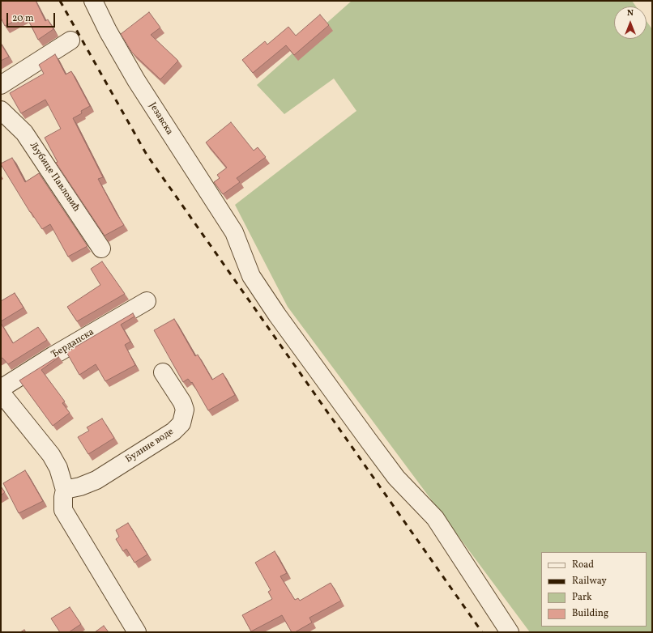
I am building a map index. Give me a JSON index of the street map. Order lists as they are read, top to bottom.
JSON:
{
  "streets": {
    "street": [
      "Језавска",
      "Љубице Павловић",
      "Ђердапска",
      "Булине воде"
    ]
  },
  "legend": [
    "Road",
    "Railway",
    "Park",
    "Building"
  ],
  "scale_bar": "20 m",
  "north": "top"
}
